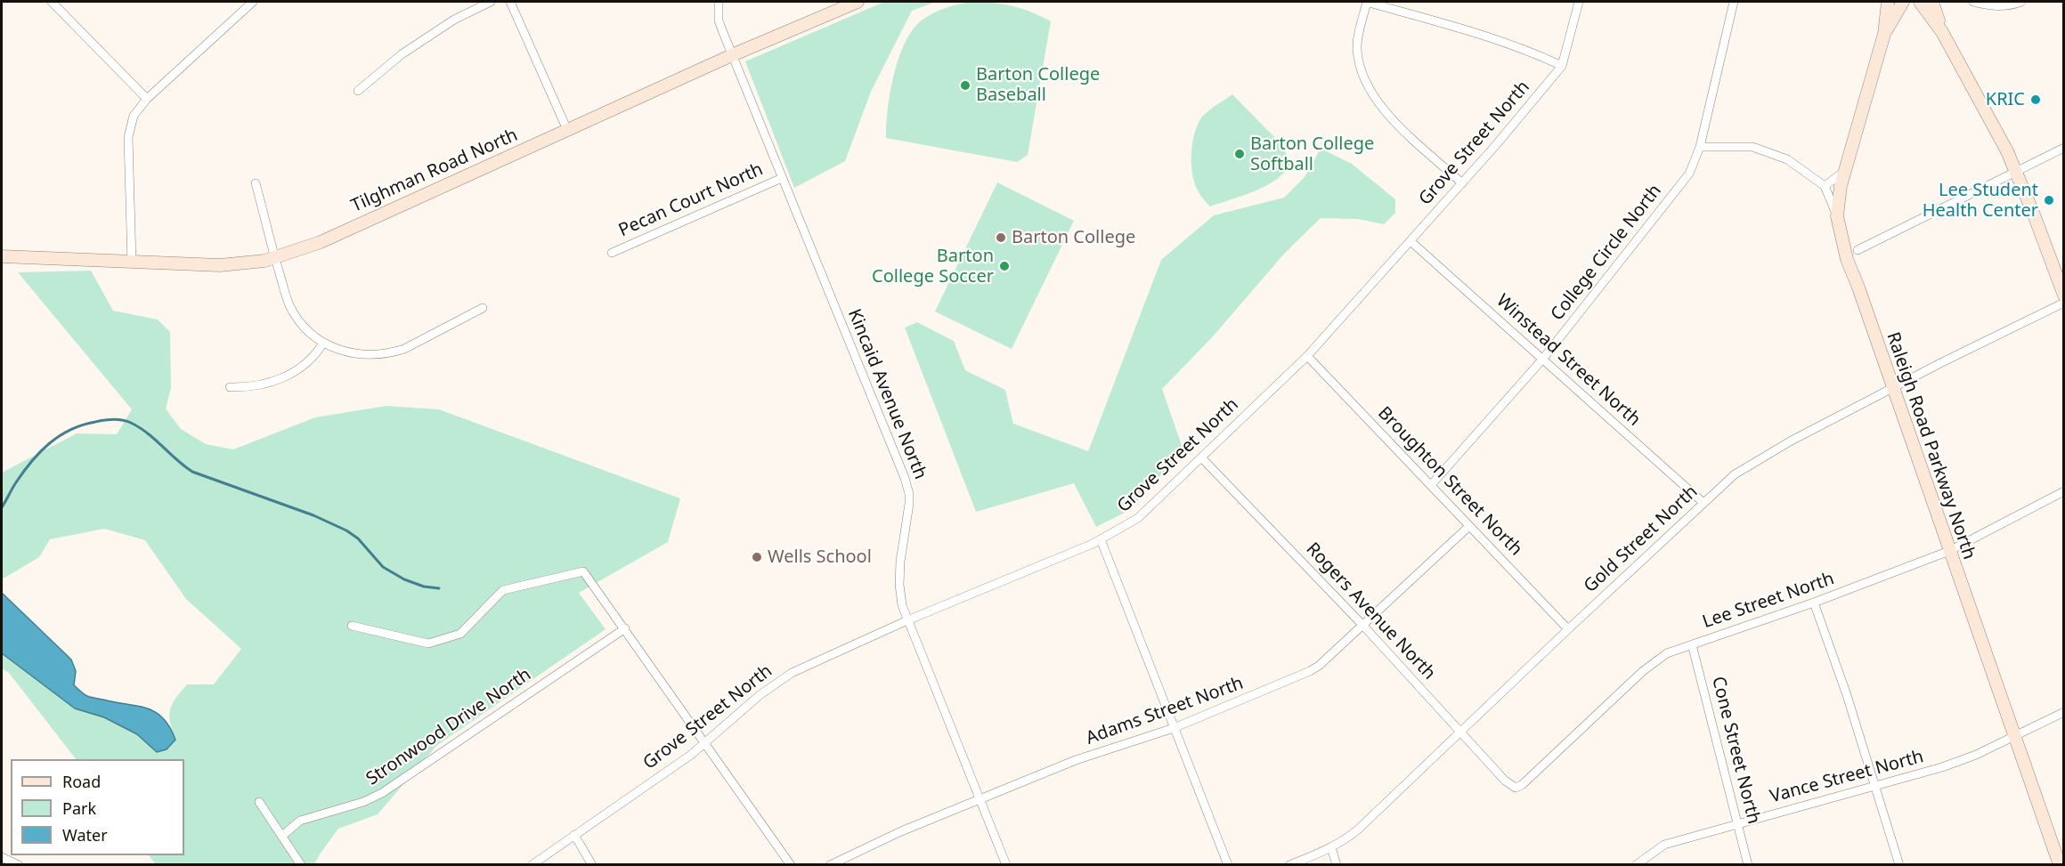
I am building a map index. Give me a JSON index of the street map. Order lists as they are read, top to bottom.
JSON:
{
  "streets": {
    "street": [
      "Grove Street North",
      "Tilghman Road North",
      "Pecan Court North",
      "College Circle North",
      "Winstead Street North",
      "Kincaid Avenue North",
      "Raleigh Road Parkway North",
      "Broughton Street North",
      "Gold Street North",
      "Lee Street North",
      "Rogers Avenue North",
      "Adams Street North",
      "Stronwood Drive North",
      "Cone Street North",
      "Vance Street North"
    ]
  },
  "crossings": [
    ["Grove Street North", "Winstead Street North"],
    ["Grove Street North", "Kincaid Avenue North"],
    ["Grove Street North", "Broughton Street North"],
    ["Grove Street North", "Rogers Avenue North"],
    ["Tilghman Road North", "Kincaid Avenue North"],
    ["Pecan Court North", "Kincaid Avenue North"],
    ["College Circle North", "Winstead Street North"],
    ["College Circle North", "Broughton Street North"],
    ["Winstead Street North", "Gold Street North"],
    ["Kincaid Avenue North", "Adams Street North"],
    ["Raleigh Road Parkway North", "Gold Street North"],
    ["Raleigh Road Parkway North", "Lee Street North"],
    ["Raleigh Road Parkway North", "Vance Street North"],
    ["Broughton Street North", "Gold Street North"],
    ["Broughton Street North", "Adams Street North"],
    ["Gold Street North", "Rogers Avenue North"],
    ["Lee Street North", "Rogers Avenue North"],
    ["Lee Street North", "Cone Street North"],
    ["Rogers Avenue North", "Adams Street North"],
    ["Cone Street North", "Vance Street North"]
  ],
  "places": [
    "Barton College Baseball",
    "KRIC",
    "Barton College Softball",
    "Lee Student Health Center",
    "Barton College",
    "Barton College Soccer",
    "Wells School"
  ],
  "legend": ["Road", "Park", "Water"]
}
